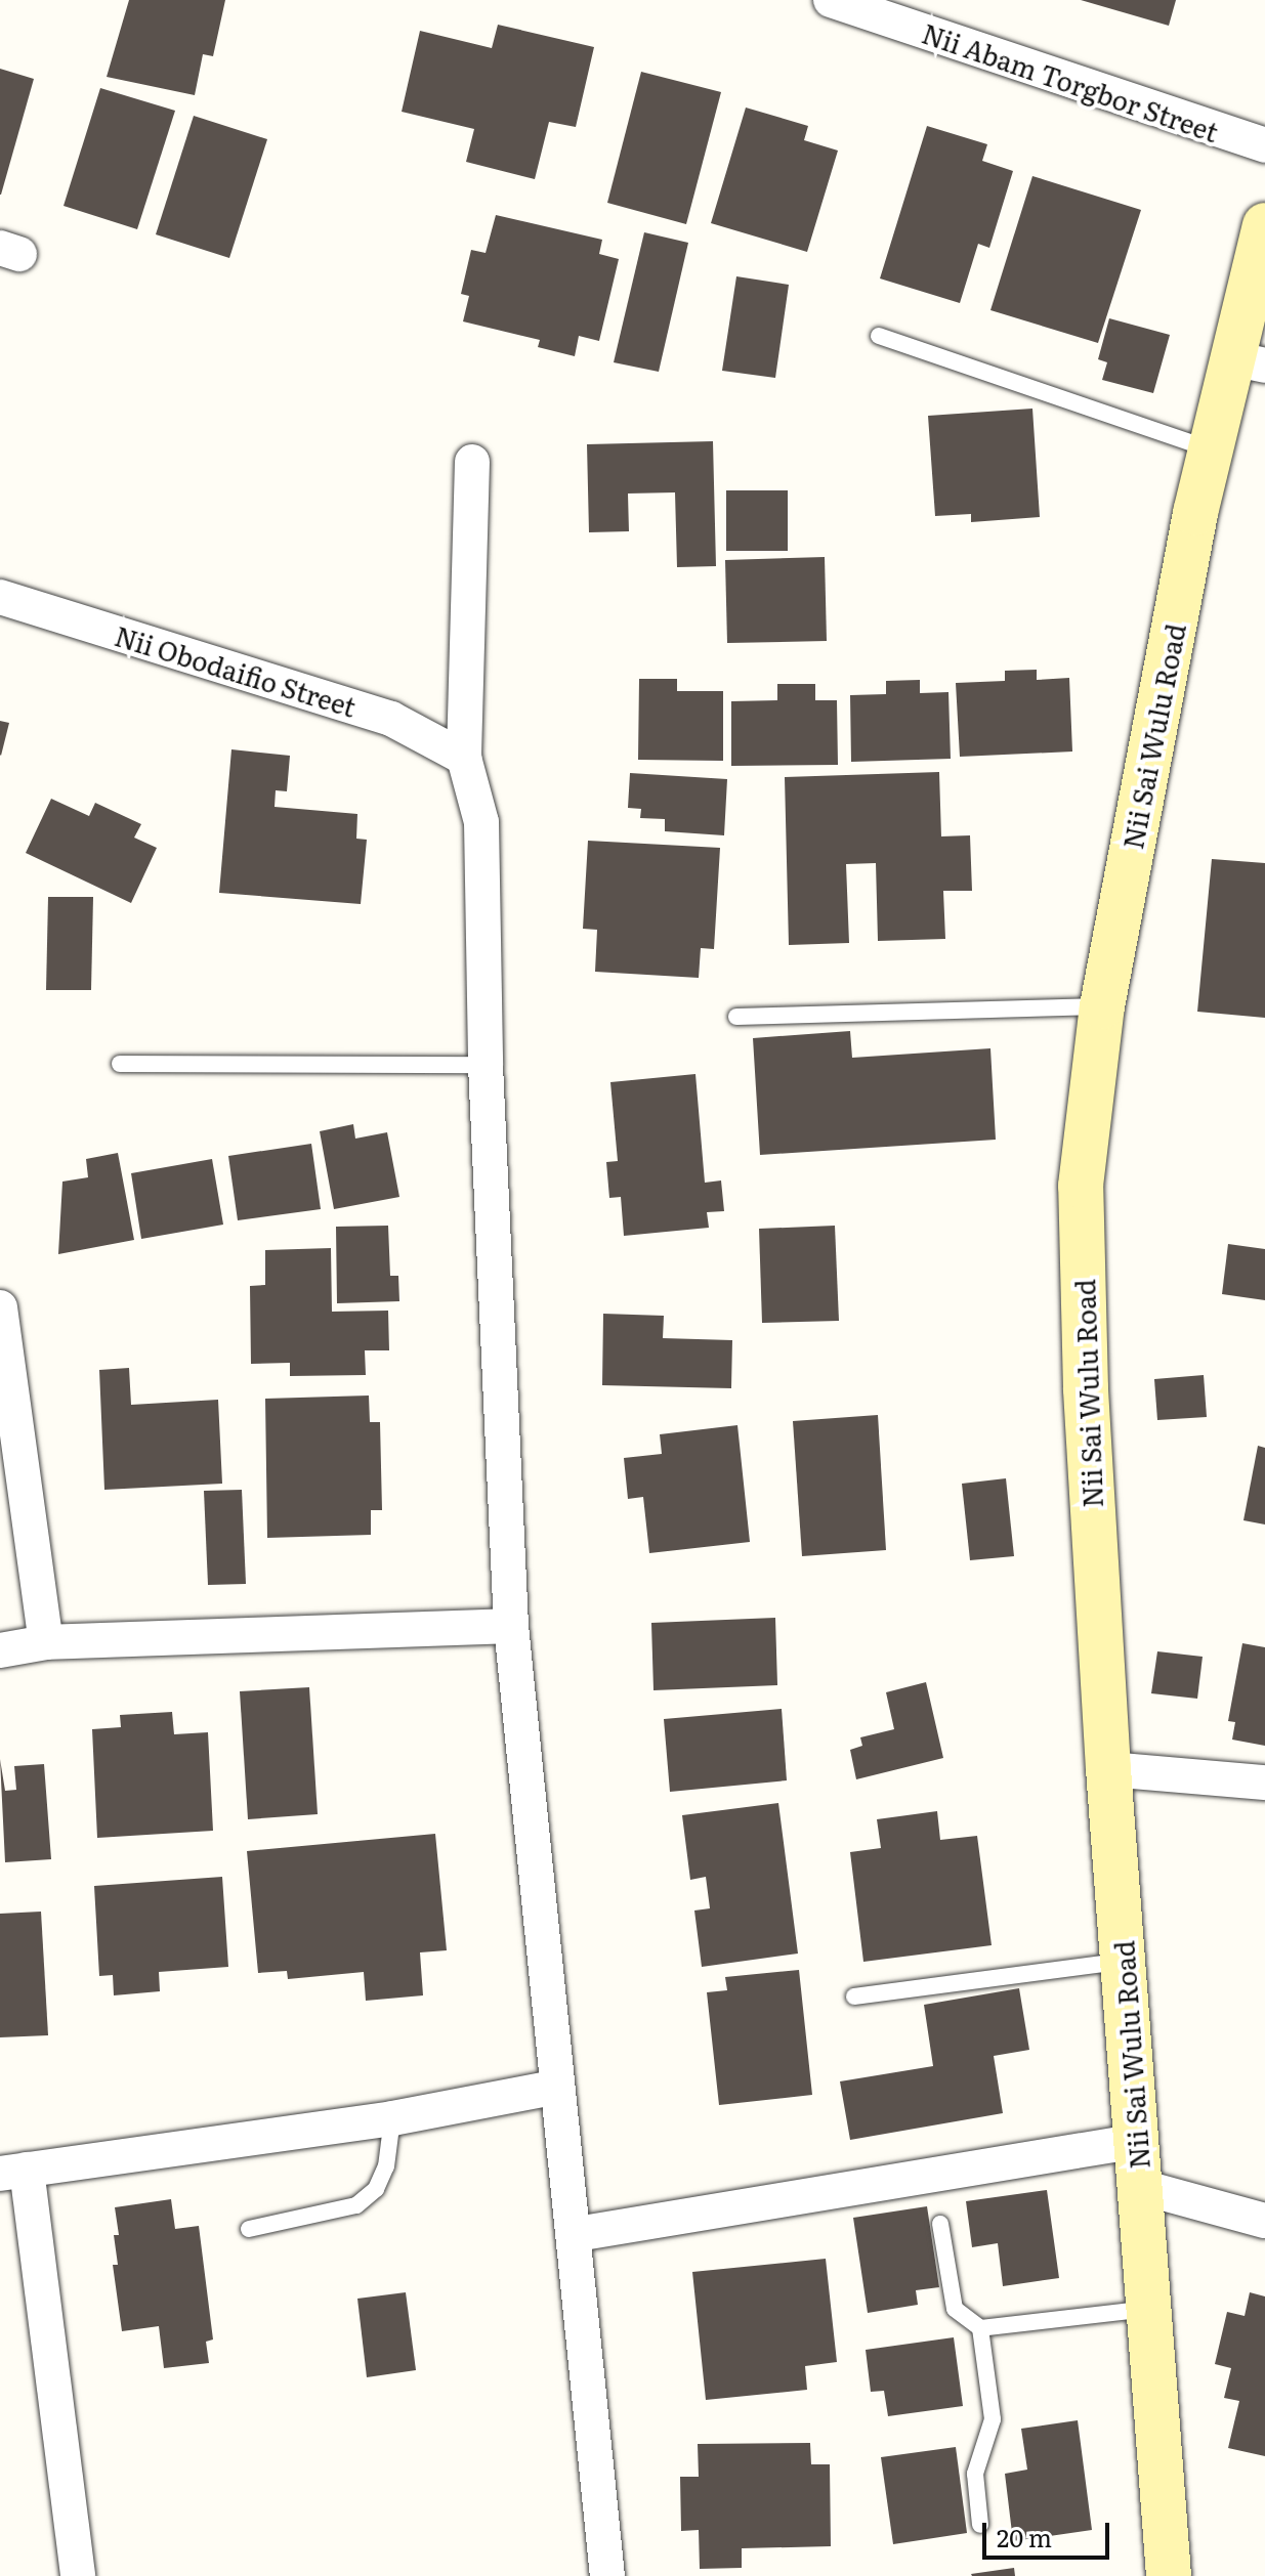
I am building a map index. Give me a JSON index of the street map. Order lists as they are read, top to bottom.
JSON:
{
  "streets": {
    "street": ["Nii Abam Torgbor Street", "Nii Obodaifio Street", "Nii Sai Wulu Road"]
  },
  "scale_bar": "20 m"
}
